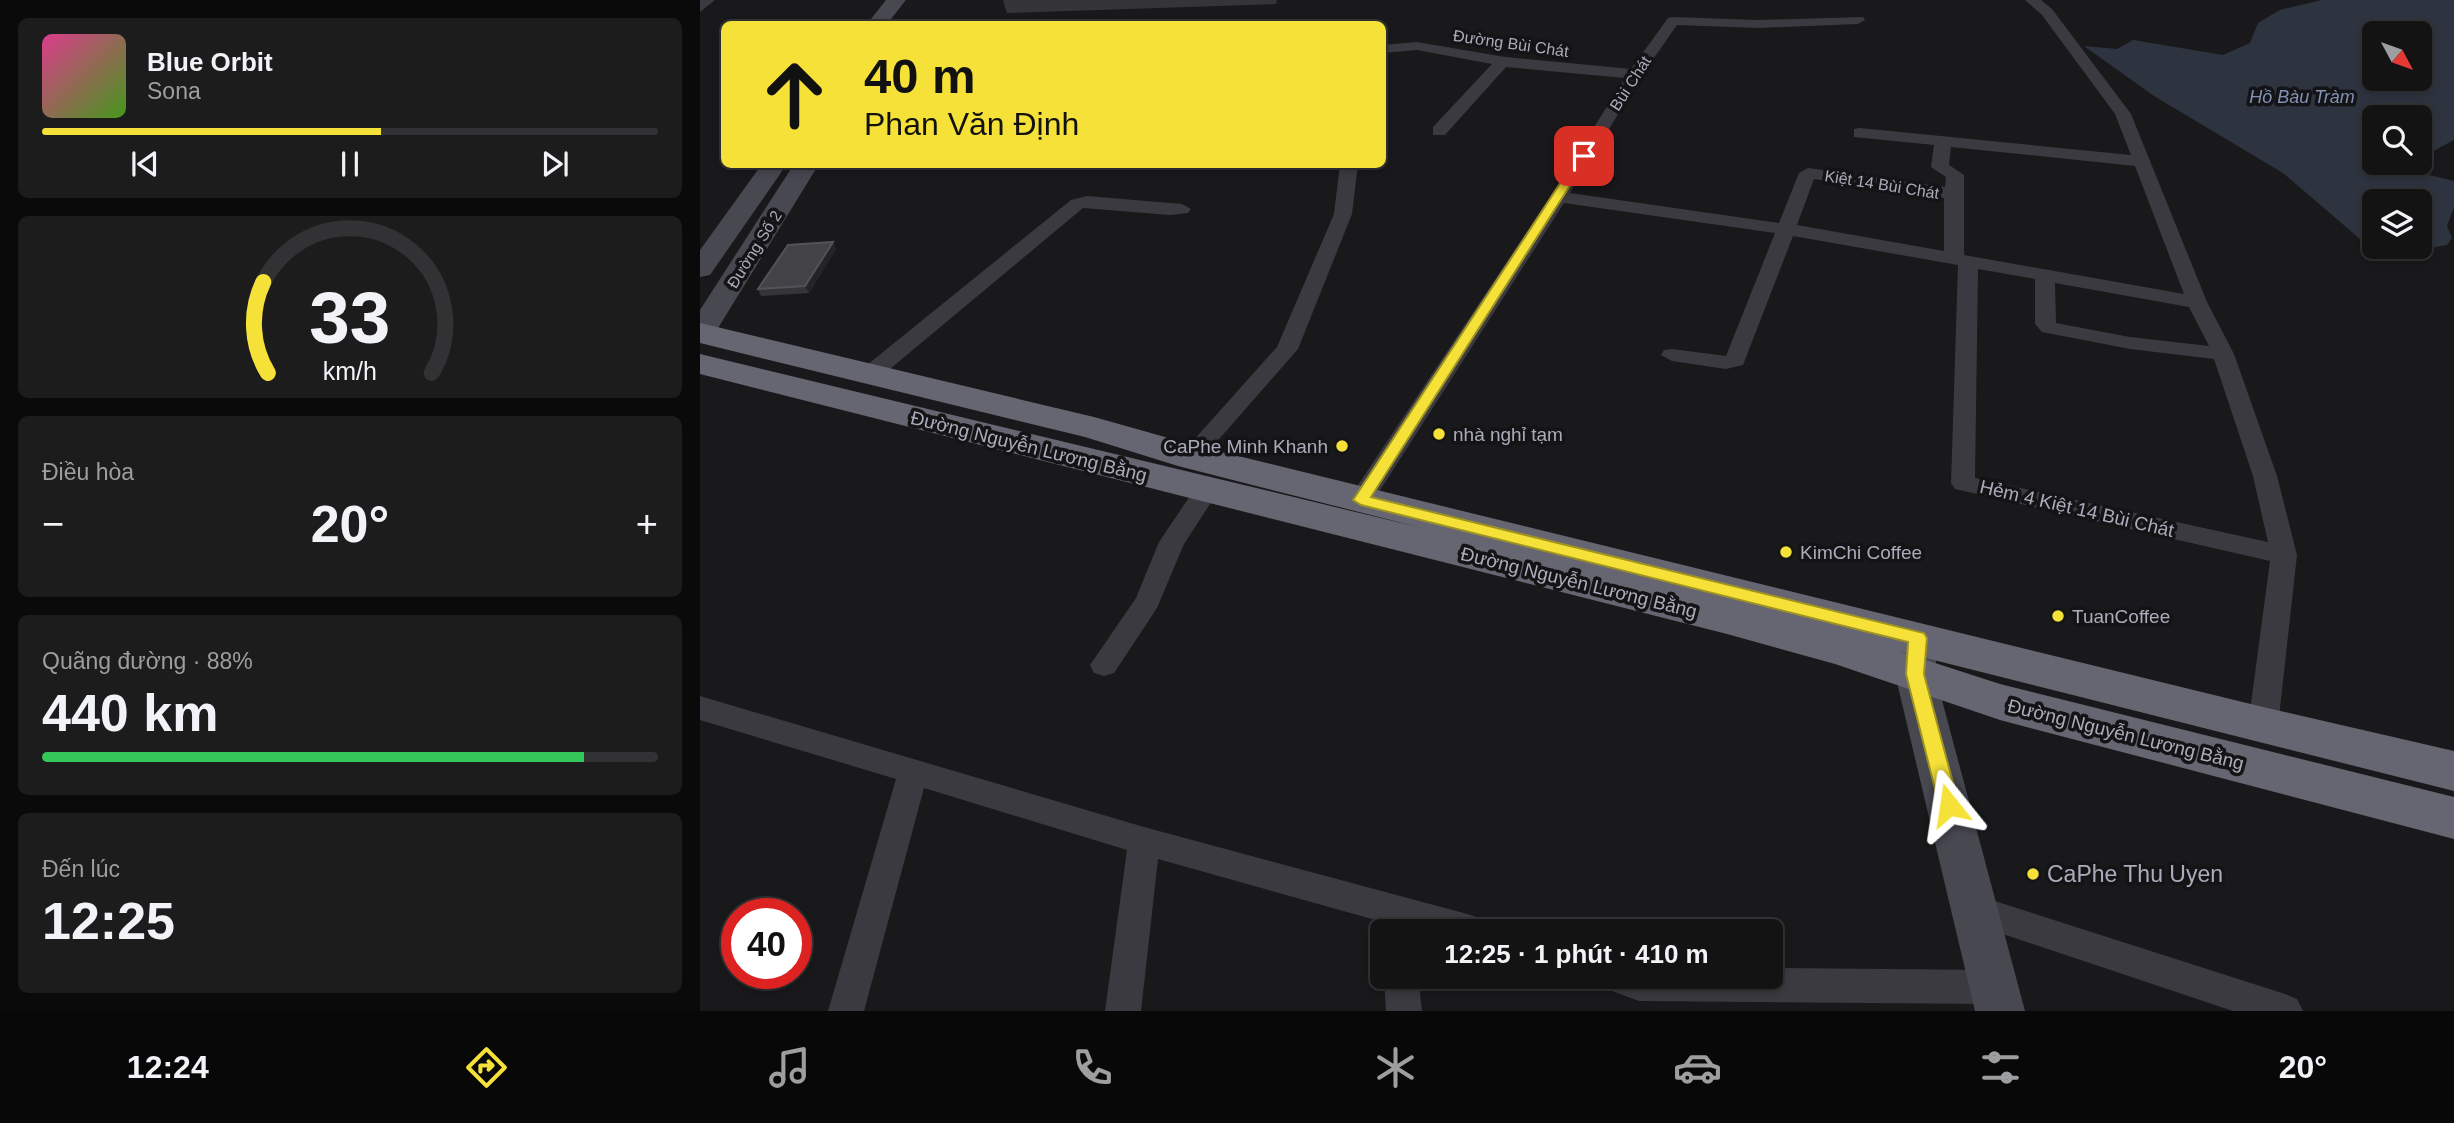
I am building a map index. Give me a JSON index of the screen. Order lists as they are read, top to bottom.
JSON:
{
  "streets": {
    "highway": ["Đường Nguyễn Lương Bằng"],
    "street": [
      "Đường Bùi Chát",
      "Bùi Chát",
      "Kiệt 14 Bùi Chát",
      "Đường Số 2",
      "Hẻm 4 Kiệt 14 Bùi Chát"
    ]
  },
  "crossings": [
    ["Đường Bùi Chát", "Bùi Chát"],
    ["Bùi Chát", "Đường Nguyễn Lương Bằng"],
    ["Kiệt 14 Bùi Chát", "Hẻm 4 Kiệt 14 Bùi Chát"],
    ["Đường Số 2", "Đường Nguyễn Lương Bằng"]
  ],
  "water": ["Hồ Bàu Tràm"],
  "places": [
    "nhà nghỉ tạm",
    "CaPhe Minh Khanh",
    "KimChi Coffee",
    "TuanCoffee",
    "CaPhe Thu Uyen"
  ],
  "north": "bottom right",
  "page": {
    "turn": ["40 m", "Phan Văn Định"],
    "song": ["Blue Orbit", "Sona"],
    "tile": [
      "Điều hòa",
      ["Quãng đường · 88%", "440 km"],
      ["Đến lúc", "12:25"]
    ],
    "heat": ["−", "20°", "+"],
    "limit": "40",
    "trip": "12:25 · 1 phút · 410 m",
    "tabs": ["12:24", "20°"],
    "gauge": ["33", "km/h"]
  }
}
